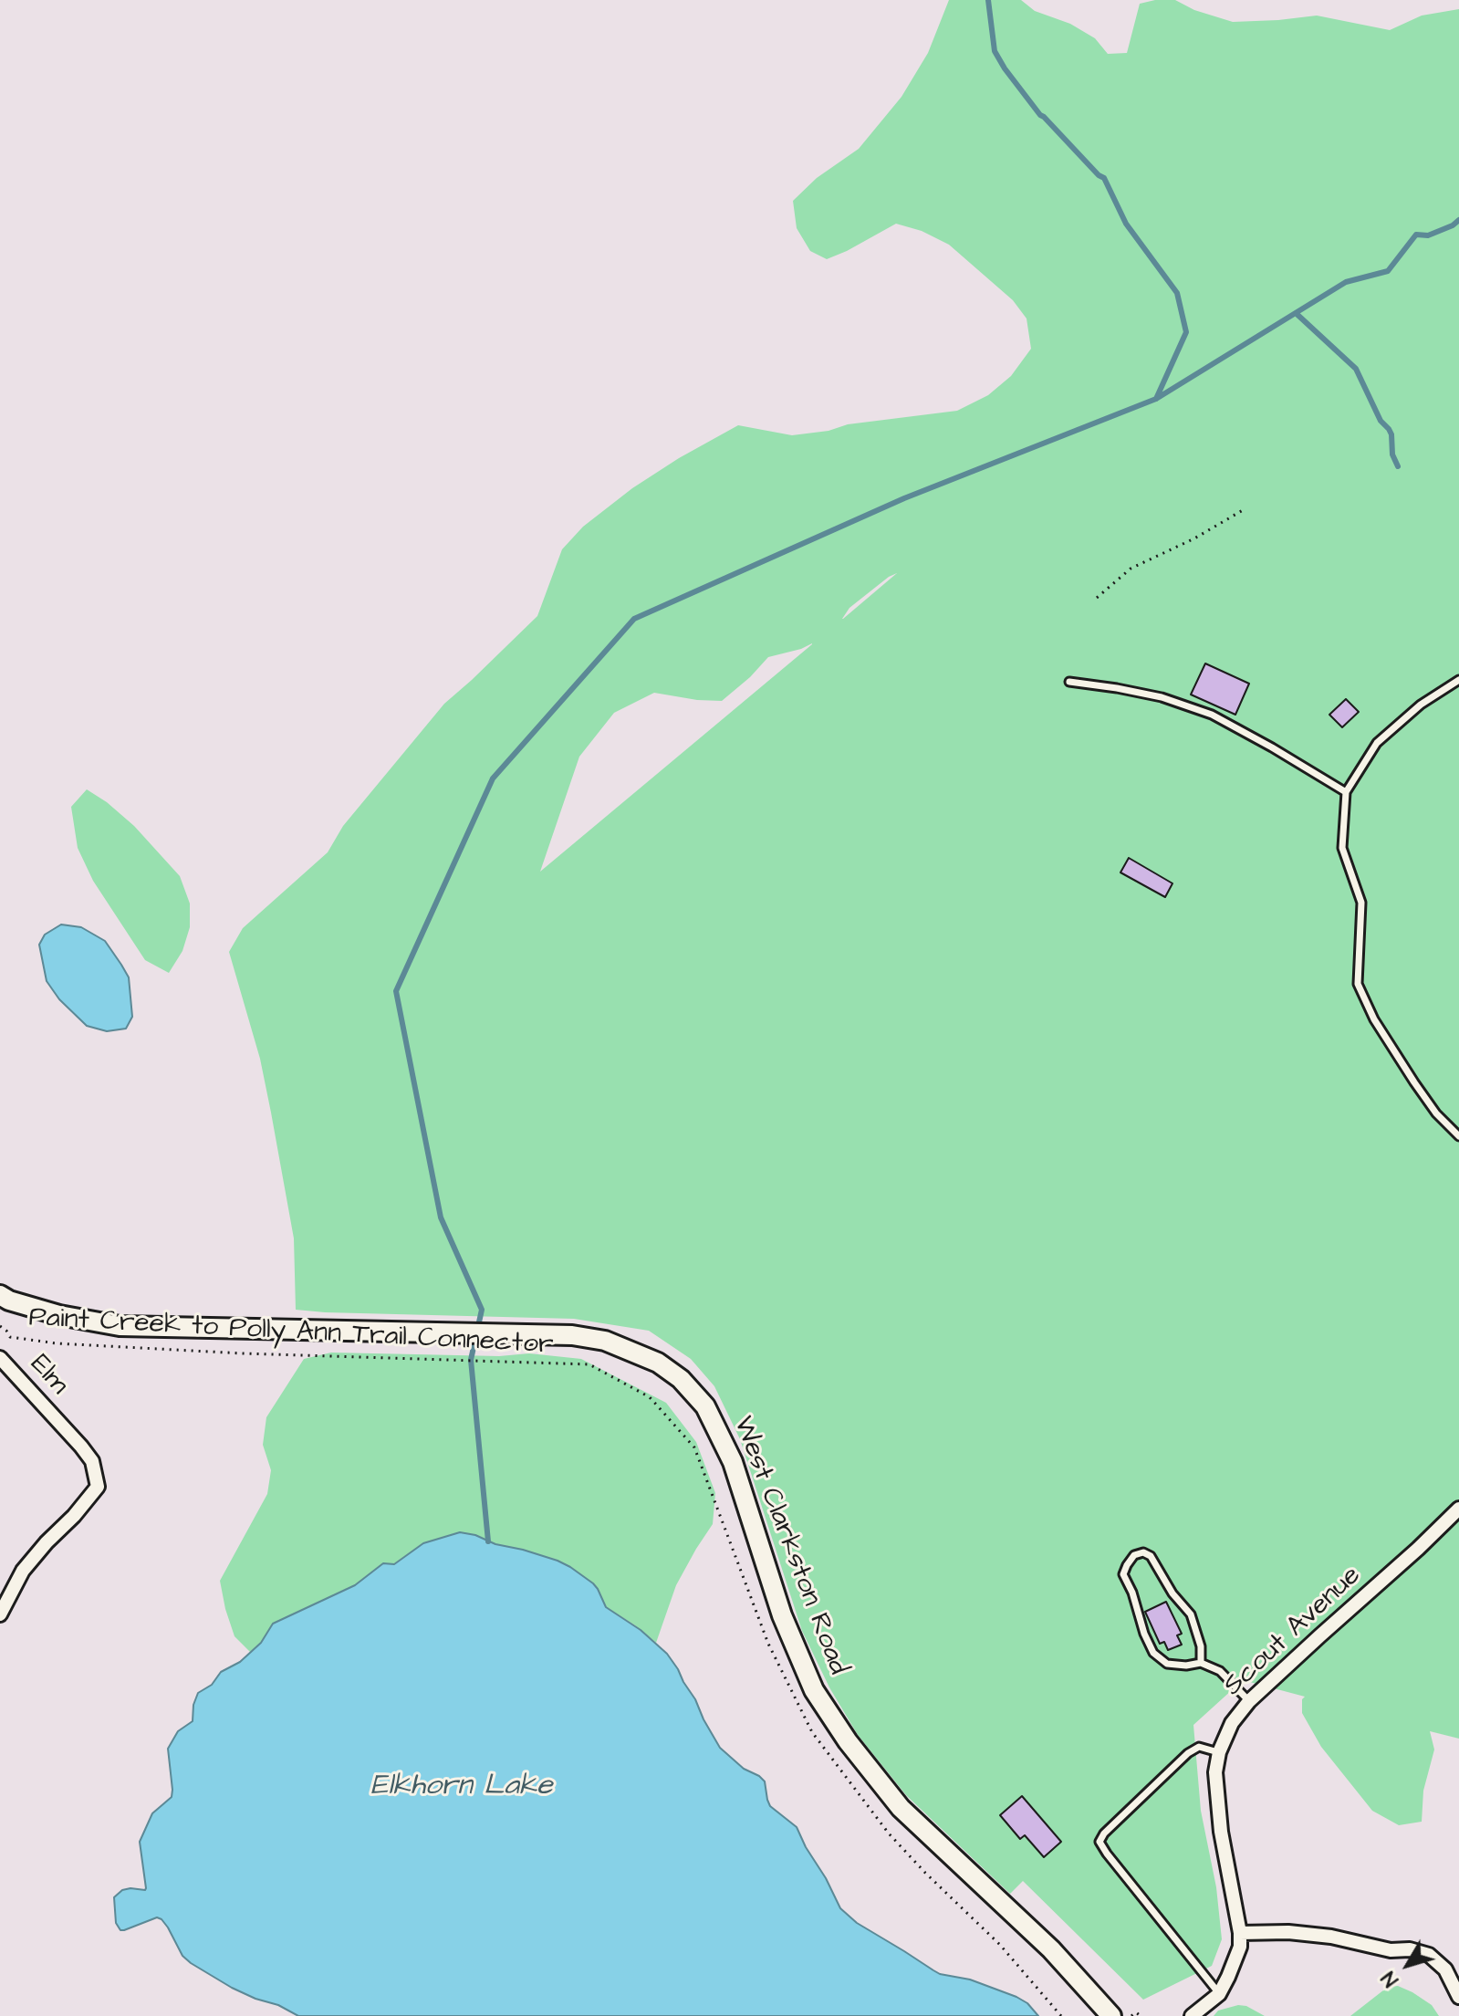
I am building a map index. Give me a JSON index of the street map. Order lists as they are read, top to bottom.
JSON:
{
  "streets": {
    "main road": ["West Clarkston Road"],
    "street": ["Elm", "Scout Avenue"],
    "path": ["Paint Creek to Polly Ann Trail Connector"]
  },
  "water": ["Elkhorn Lake"],
  "north": "bottom left"
}
